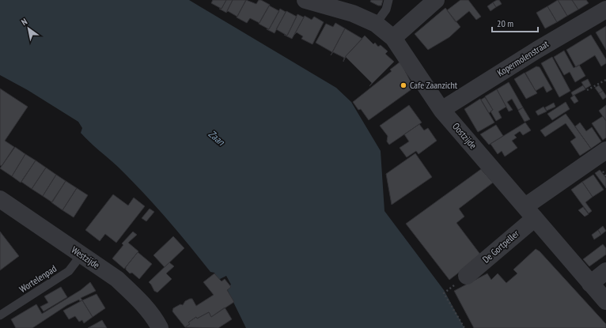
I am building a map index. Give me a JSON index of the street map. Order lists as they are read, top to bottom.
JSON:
{
  "streets": {
    "street": [
      "Kopermolenstraat",
      "Oostzijde",
      "De Gortpeller",
      "Westzijde"
    ],
    "lane": ["Wortelenpad"]
  },
  "crossings": [
    ["Kopermolenstraat", "Oostzijde"],
    ["Oostzijde", "De Gortpeller"],
    ["Westzijde", "Wortelenpad"]
  ],
  "water": ["Zaan"],
  "places": ["Cafe Zaanzicht"],
  "scale_bar": "20 m",
  "north": "top left"
}
